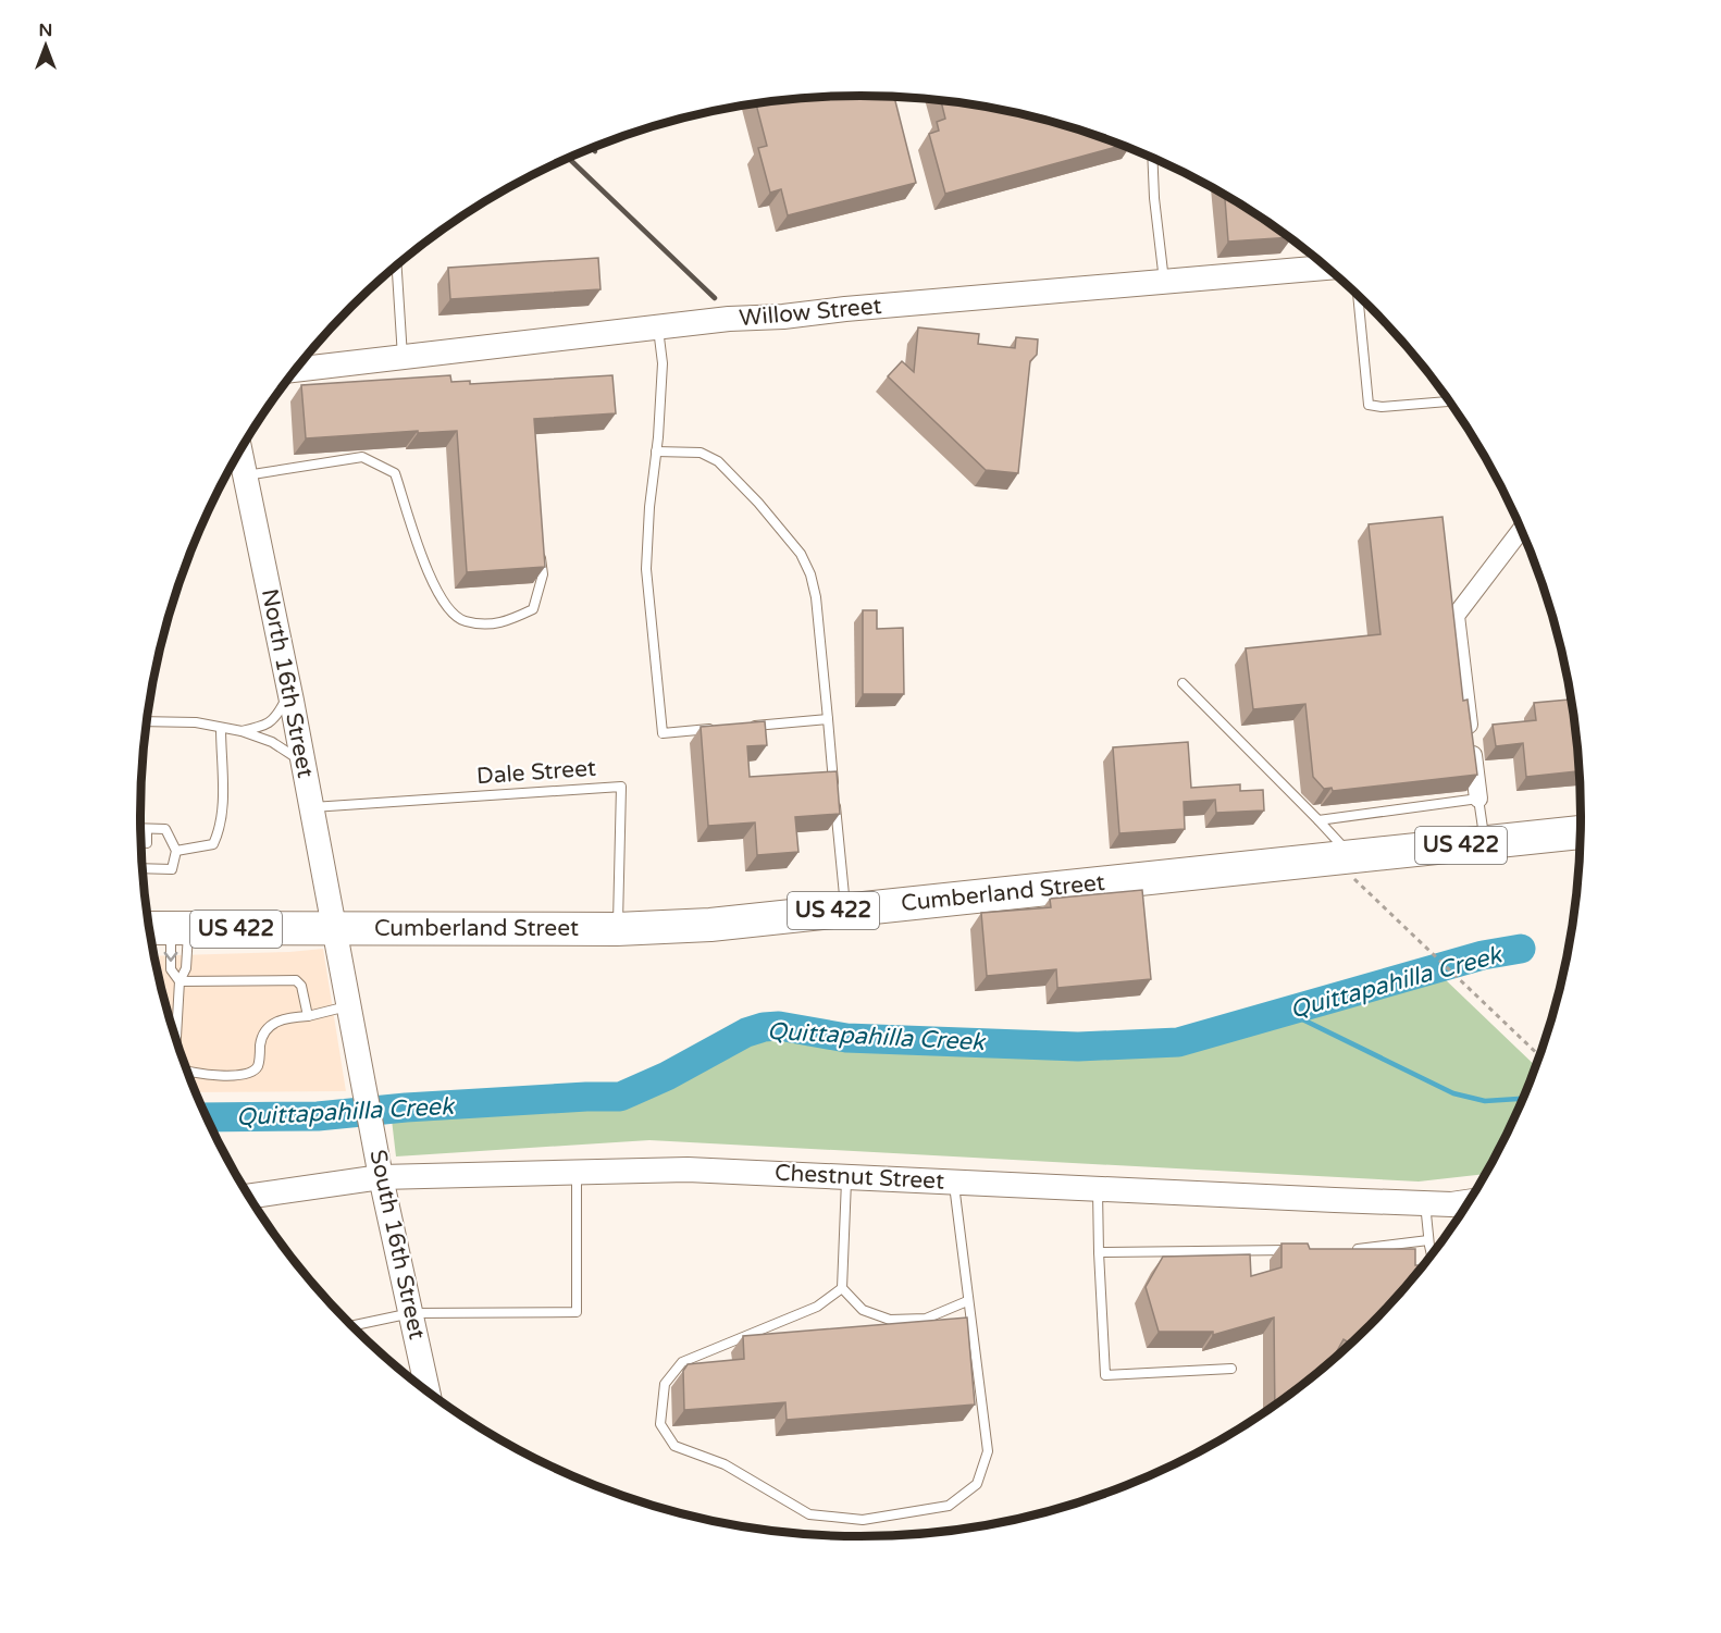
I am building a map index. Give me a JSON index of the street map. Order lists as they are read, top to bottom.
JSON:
{
  "streets": {
    "highway": ["US 422", "Cumberland Street"],
    "street": [
      "Willow Street",
      "North 16th Street",
      "Chestnut Street",
      "South 16th Street"
    ],
    "lane": ["Dale Street"]
  },
  "crossings": [
    ["North 16th Street", "Dale Street"],
    ["North 16th Street", "Cumberland Street"],
    ["North 16th Street", "South 16th Street"],
    ["Dale Street", "Cumberland Street"],
    ["Cumberland Street", "South 16th Street"],
    ["Chestnut Street", "South 16th Street"]
  ],
  "water": ["Quittapahilla Creek"],
  "north": "top"
}
